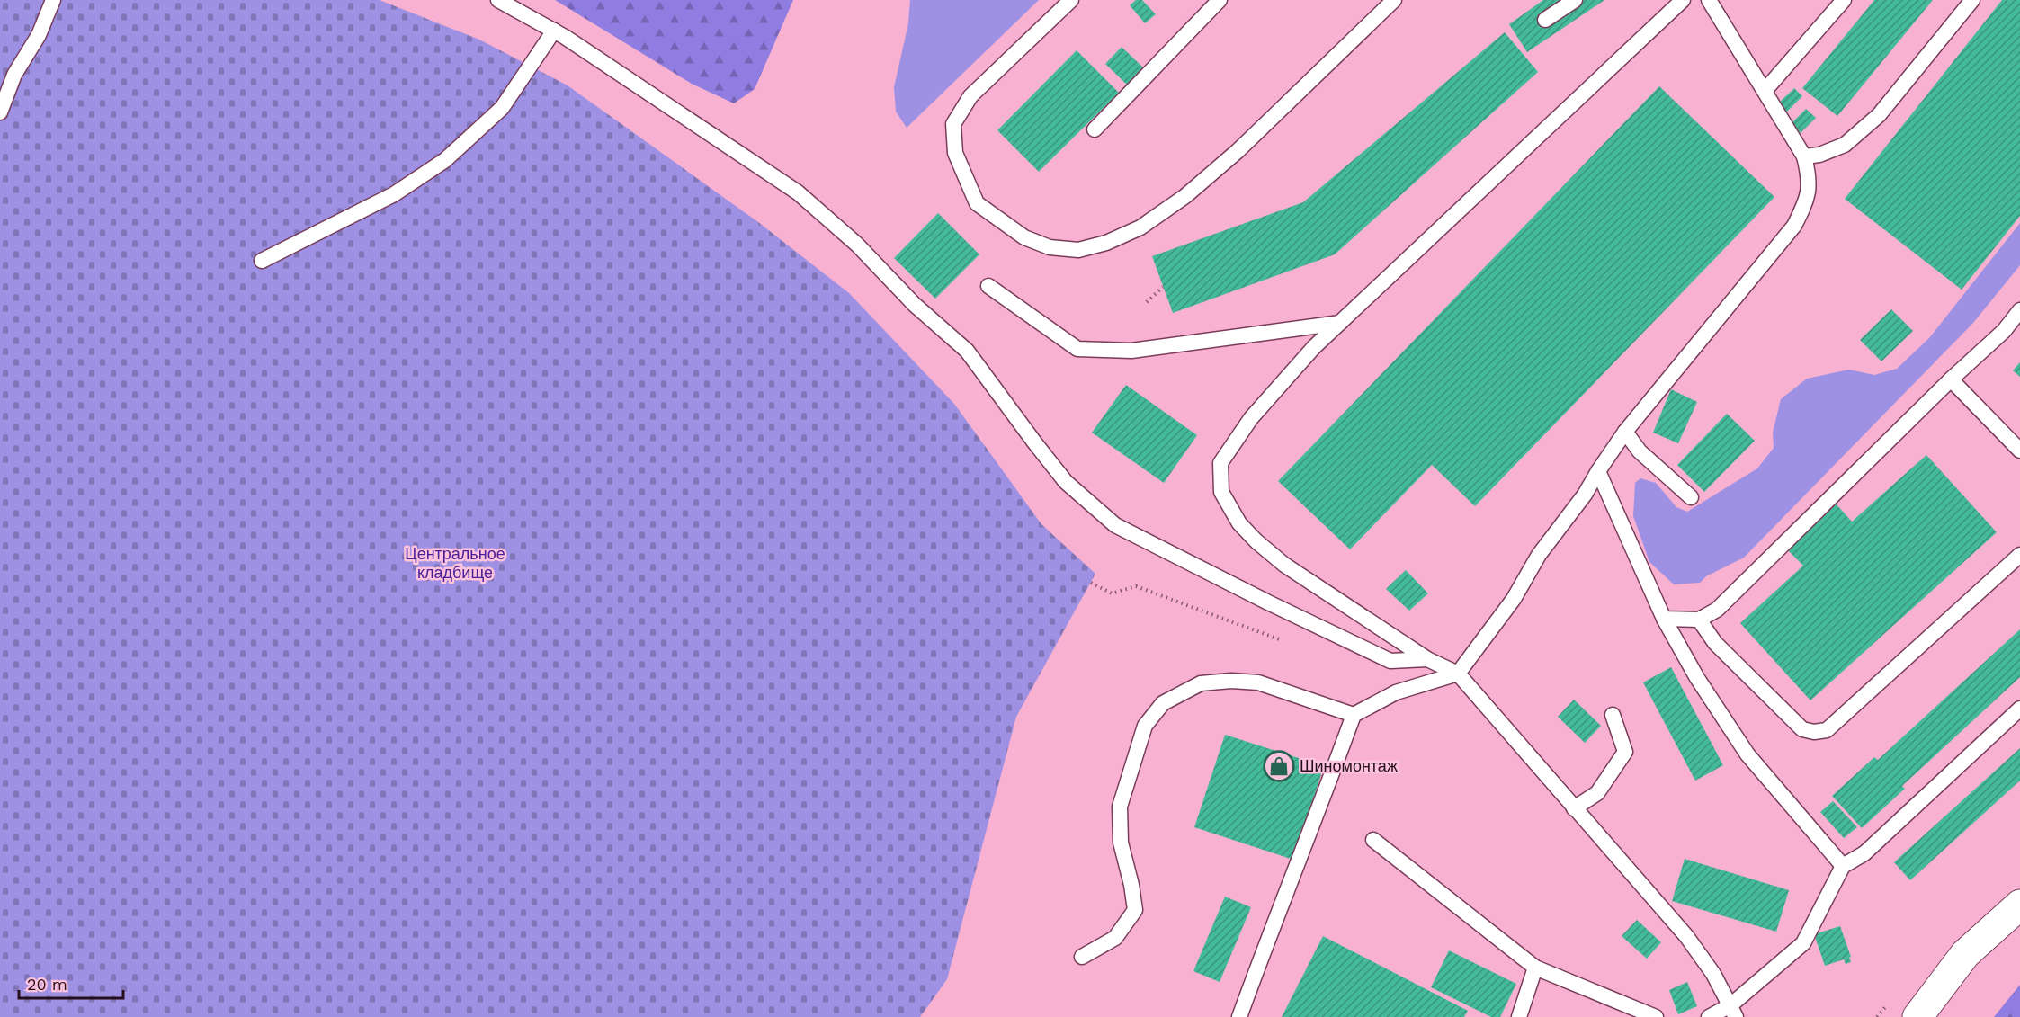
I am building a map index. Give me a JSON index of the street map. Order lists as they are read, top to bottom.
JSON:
{
  "parks": ["Центральное кладбище"],
  "places": {
    "shop": ["Шиномонтаж"]
  },
  "scale_bar": "20 m"
}
